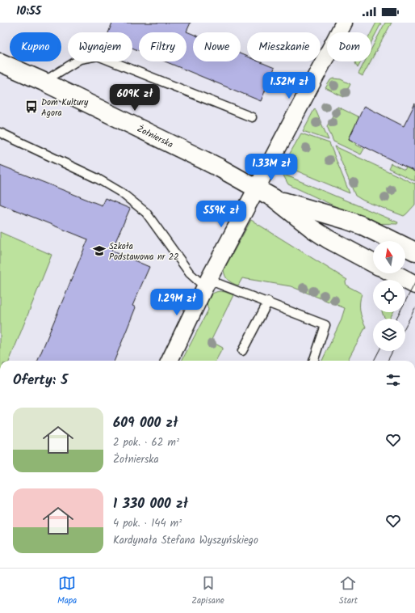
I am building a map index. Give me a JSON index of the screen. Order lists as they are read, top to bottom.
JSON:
{
  "streets": {
    "street": ["Żołnierska"]
  },
  "places": {
    "bus stop": ["Dom Kultury Agora"],
    "school or university": ["Szkoła Podstawowa nr 22"]
  },
  "north": "top",
  "page": {
    "status": "10:55",
    "chip": [
      "Kupno",
      "Wynajem",
      "Filtry",
      "Nowe",
      "Mieszkanie",
      "Dom"
    ],
    "price": [
      "1.52M zł",
      "609K zł",
      "1.33M zł",
      "559K zł",
      "1.29M zł"
    ],
    "heading": "Oferty: 5",
    "list": [
      {
        "name": "609 000 zł",
        "note": "2 pok. · 62 m² · Żołnierska"
      },
      {
        "name": "1 330 000 zł",
        "note": "4 pok. · 144 m² · Kardynała Stefana Wyszyńskiego"
      }
    ],
    "tabs": ["Mapa", "Zapisane", "Start"]
  }
}
